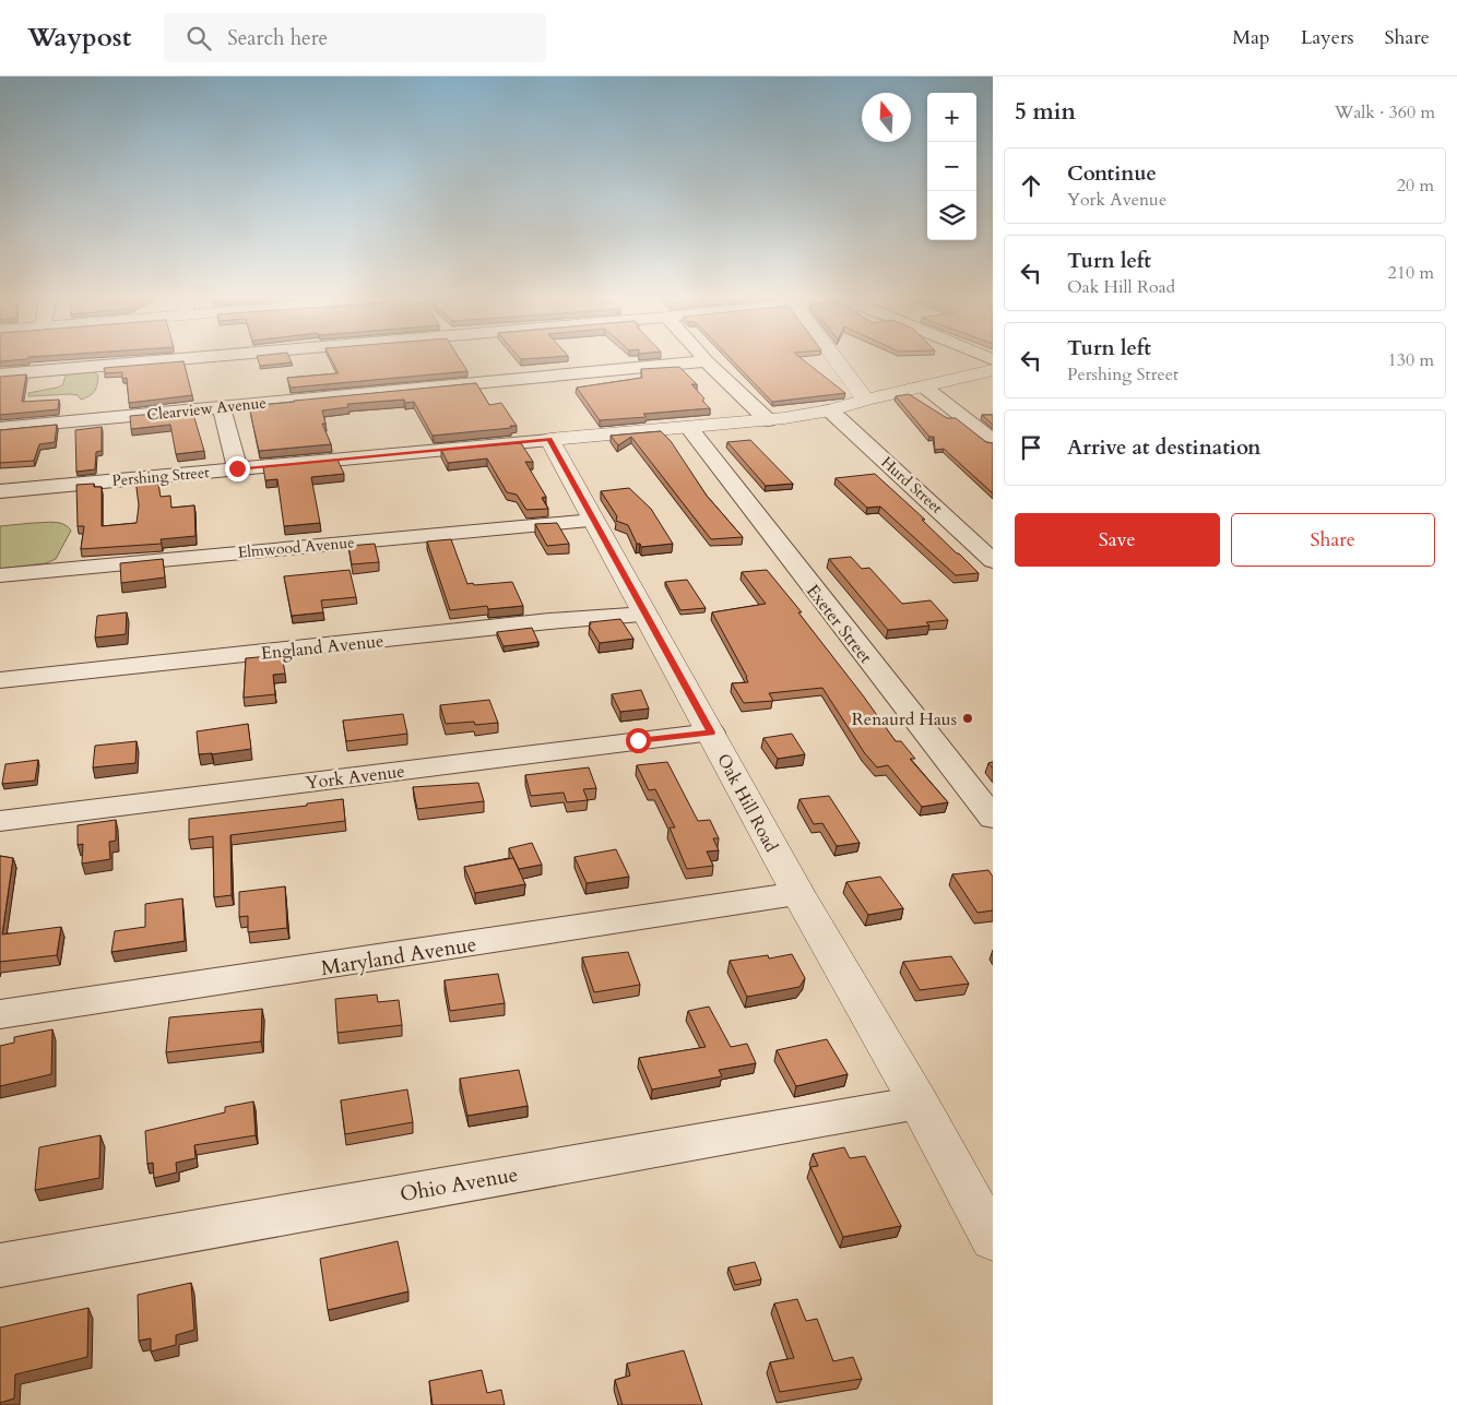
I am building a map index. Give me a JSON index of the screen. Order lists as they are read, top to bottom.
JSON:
{
  "streets": {
    "street": [
      "Clearview Avenue",
      "Pershing Street",
      "Hurd Street",
      "Elmwood Avenue",
      "Exeter Street",
      "England Avenue",
      "York Avenue",
      "Oak Hill Road",
      "Maryland Avenue",
      "Ohio Avenue"
    ]
  },
  "crossings": [
    ["Pershing Street", "Oak Hill Road"],
    ["Elmwood Avenue", "Oak Hill Road"],
    ["England Avenue", "Oak Hill Road"],
    ["York Avenue", "Oak Hill Road"],
    ["Oak Hill Road", "Maryland Avenue"],
    ["Oak Hill Road", "Ohio Avenue"]
  ],
  "places": ["Renaurd Haus"],
  "north": "top",
  "page": {
    "header": "Waypost",
    "search": "Search here",
    "nav": ["Map", "Layers", "Share"],
    "heading": ["5 min", "Walk · 360 m"],
    "map_buttons": ["+", "−"],
    "list": [
      ["Continue", "York Avenue", "20 m"],
      ["Turn left", "Oak Hill Road", "210 m"],
      ["Turn left", "Pershing Street", "130 m"],
      "Arrive at destination"
    ],
    "buttons": ["Save", "Share"]
  }
}
